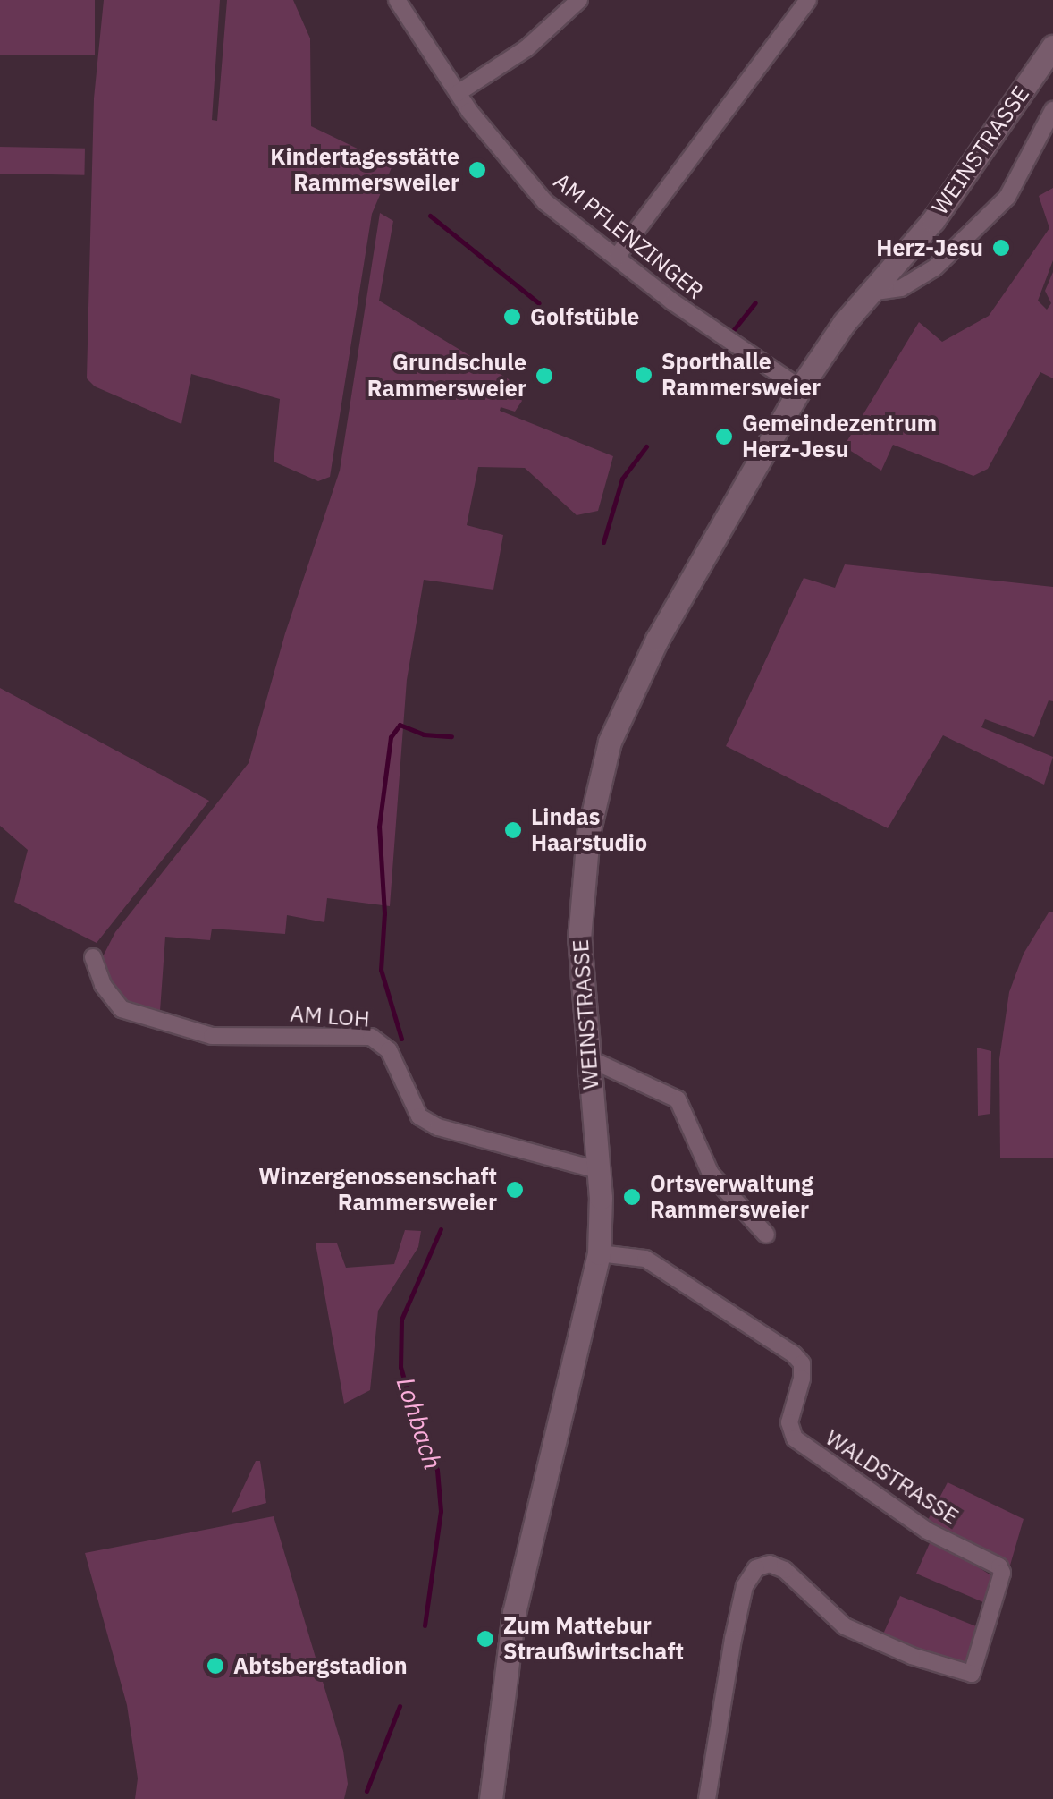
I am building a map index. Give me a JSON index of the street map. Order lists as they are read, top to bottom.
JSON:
{
  "streets": {
    "street": [
      "WEINSTRASSE",
      "AM PFLENZINGER",
      "AM LOH",
      "WALDSTRASSE"
    ]
  },
  "crossings": [
    ["WEINSTRASSE", "AM PFLENZINGER"],
    ["WEINSTRASSE", "AM LOH"],
    ["WEINSTRASSE", "WALDSTRASSE"]
  ],
  "water": ["Lohbach"],
  "places": [
    "Kindertagesstätte Rammersweiler",
    "Herz-Jesu",
    "Golfstüble",
    "Sporthalle Rammersweier",
    "Grundschule Rammersweier",
    "Gemeindezentrum Herz-Jesu",
    "Lindas Haarstudio",
    "Winzergenossenschaft Rammersweier",
    "Ortsverwaltung Rammersweier",
    "Zum Mattebur Straußwirtschaft",
    "Abtsbergstadion"
  ]
}
